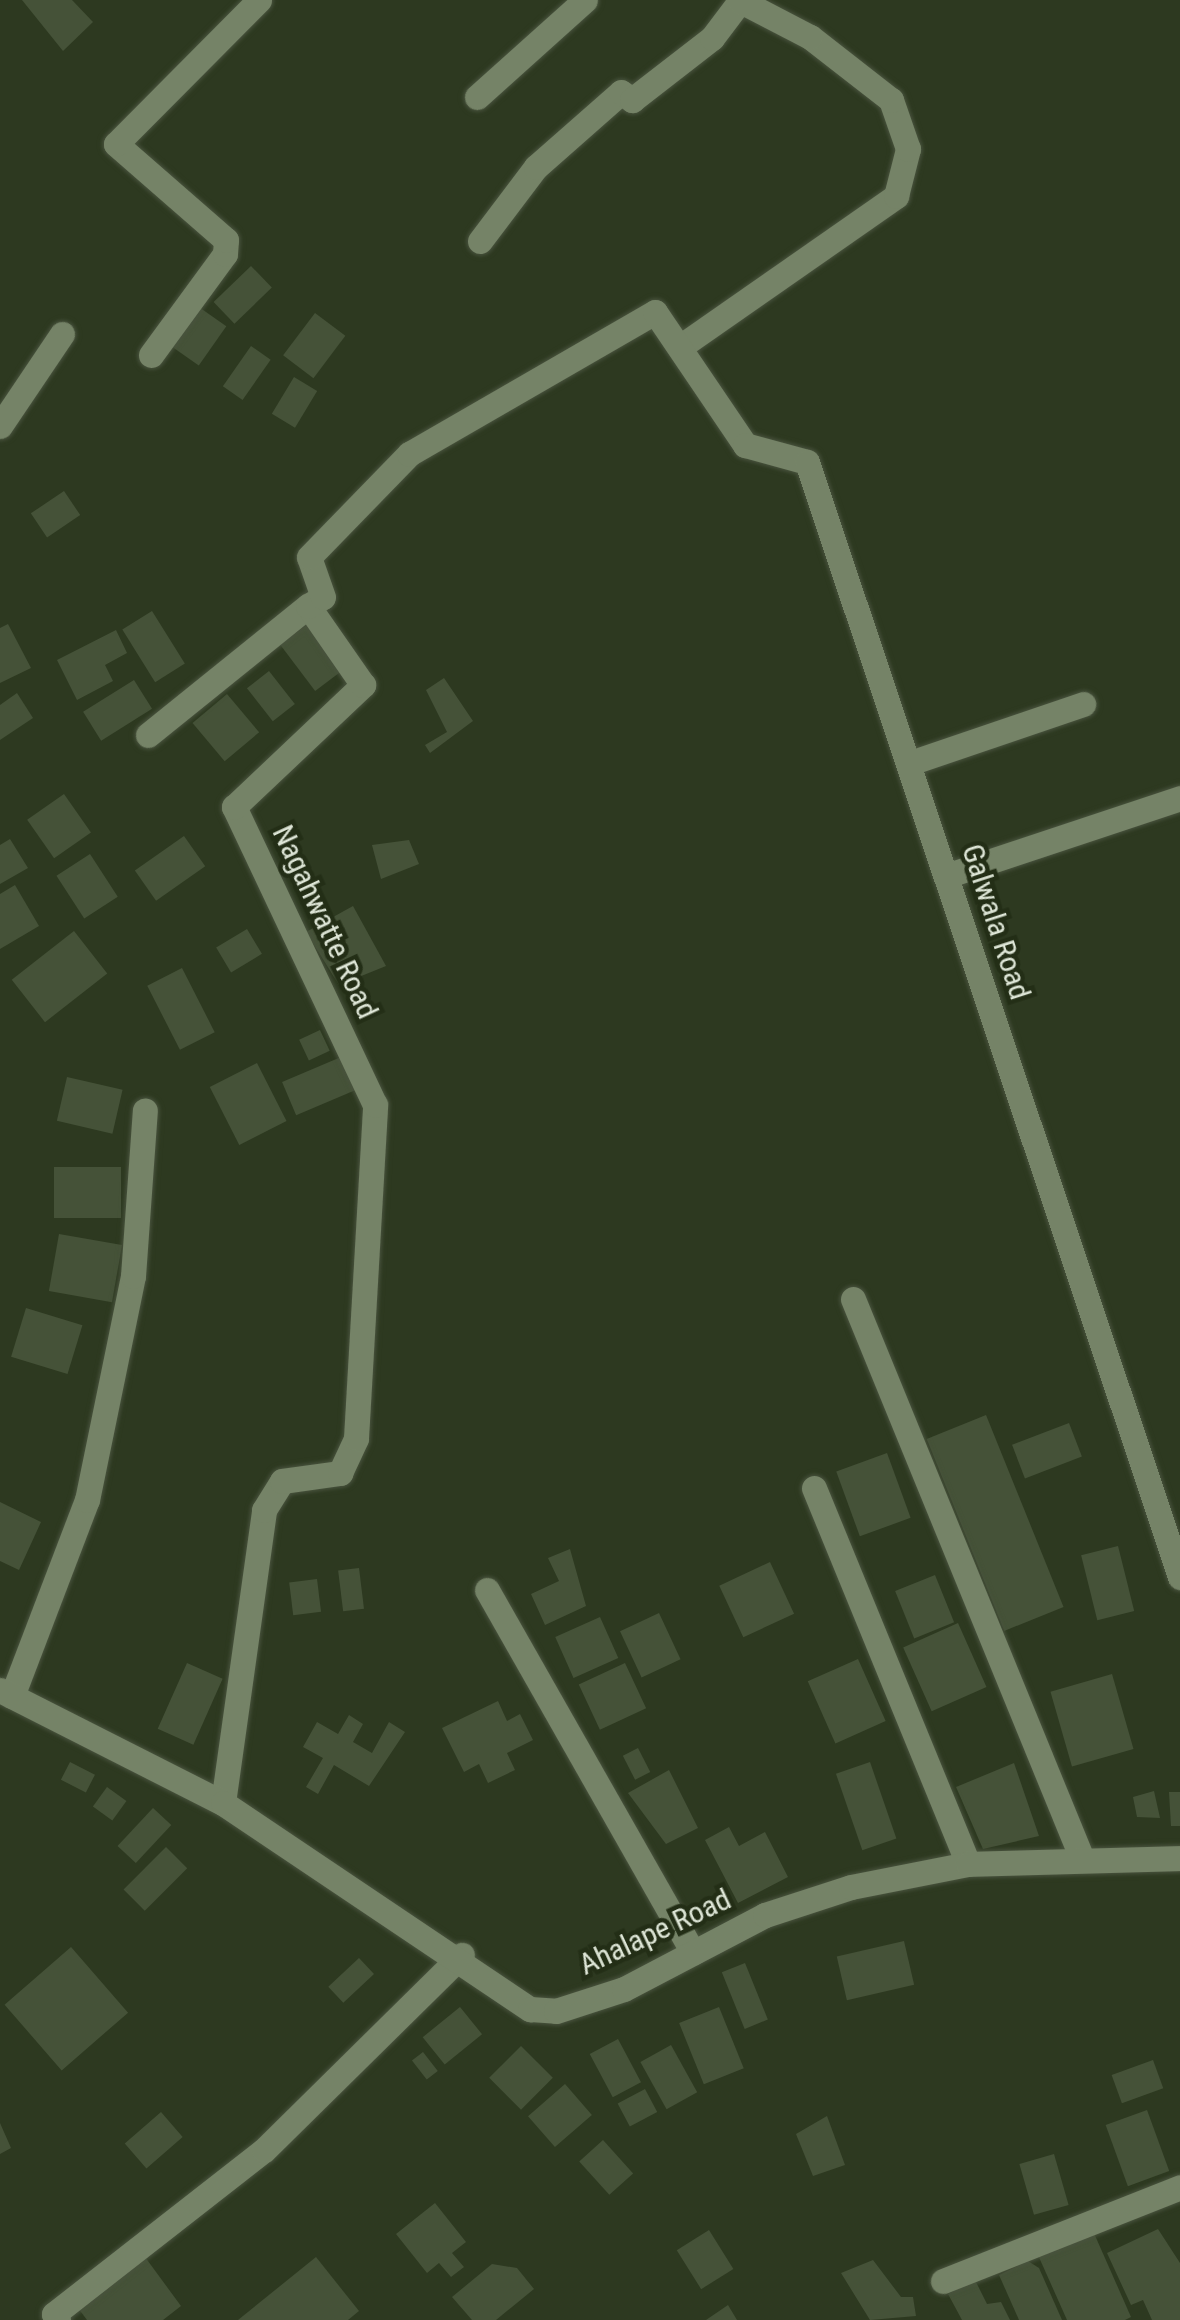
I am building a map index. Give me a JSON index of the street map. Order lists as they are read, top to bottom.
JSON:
{
  "streets": {
    "street": ["Nagahwatte Road", "Galwala Road", "Ahalape Road"]
  },
  "crossings": [
    ["Nagahwatte Road", "Ahalape Road"]
  ]
}
